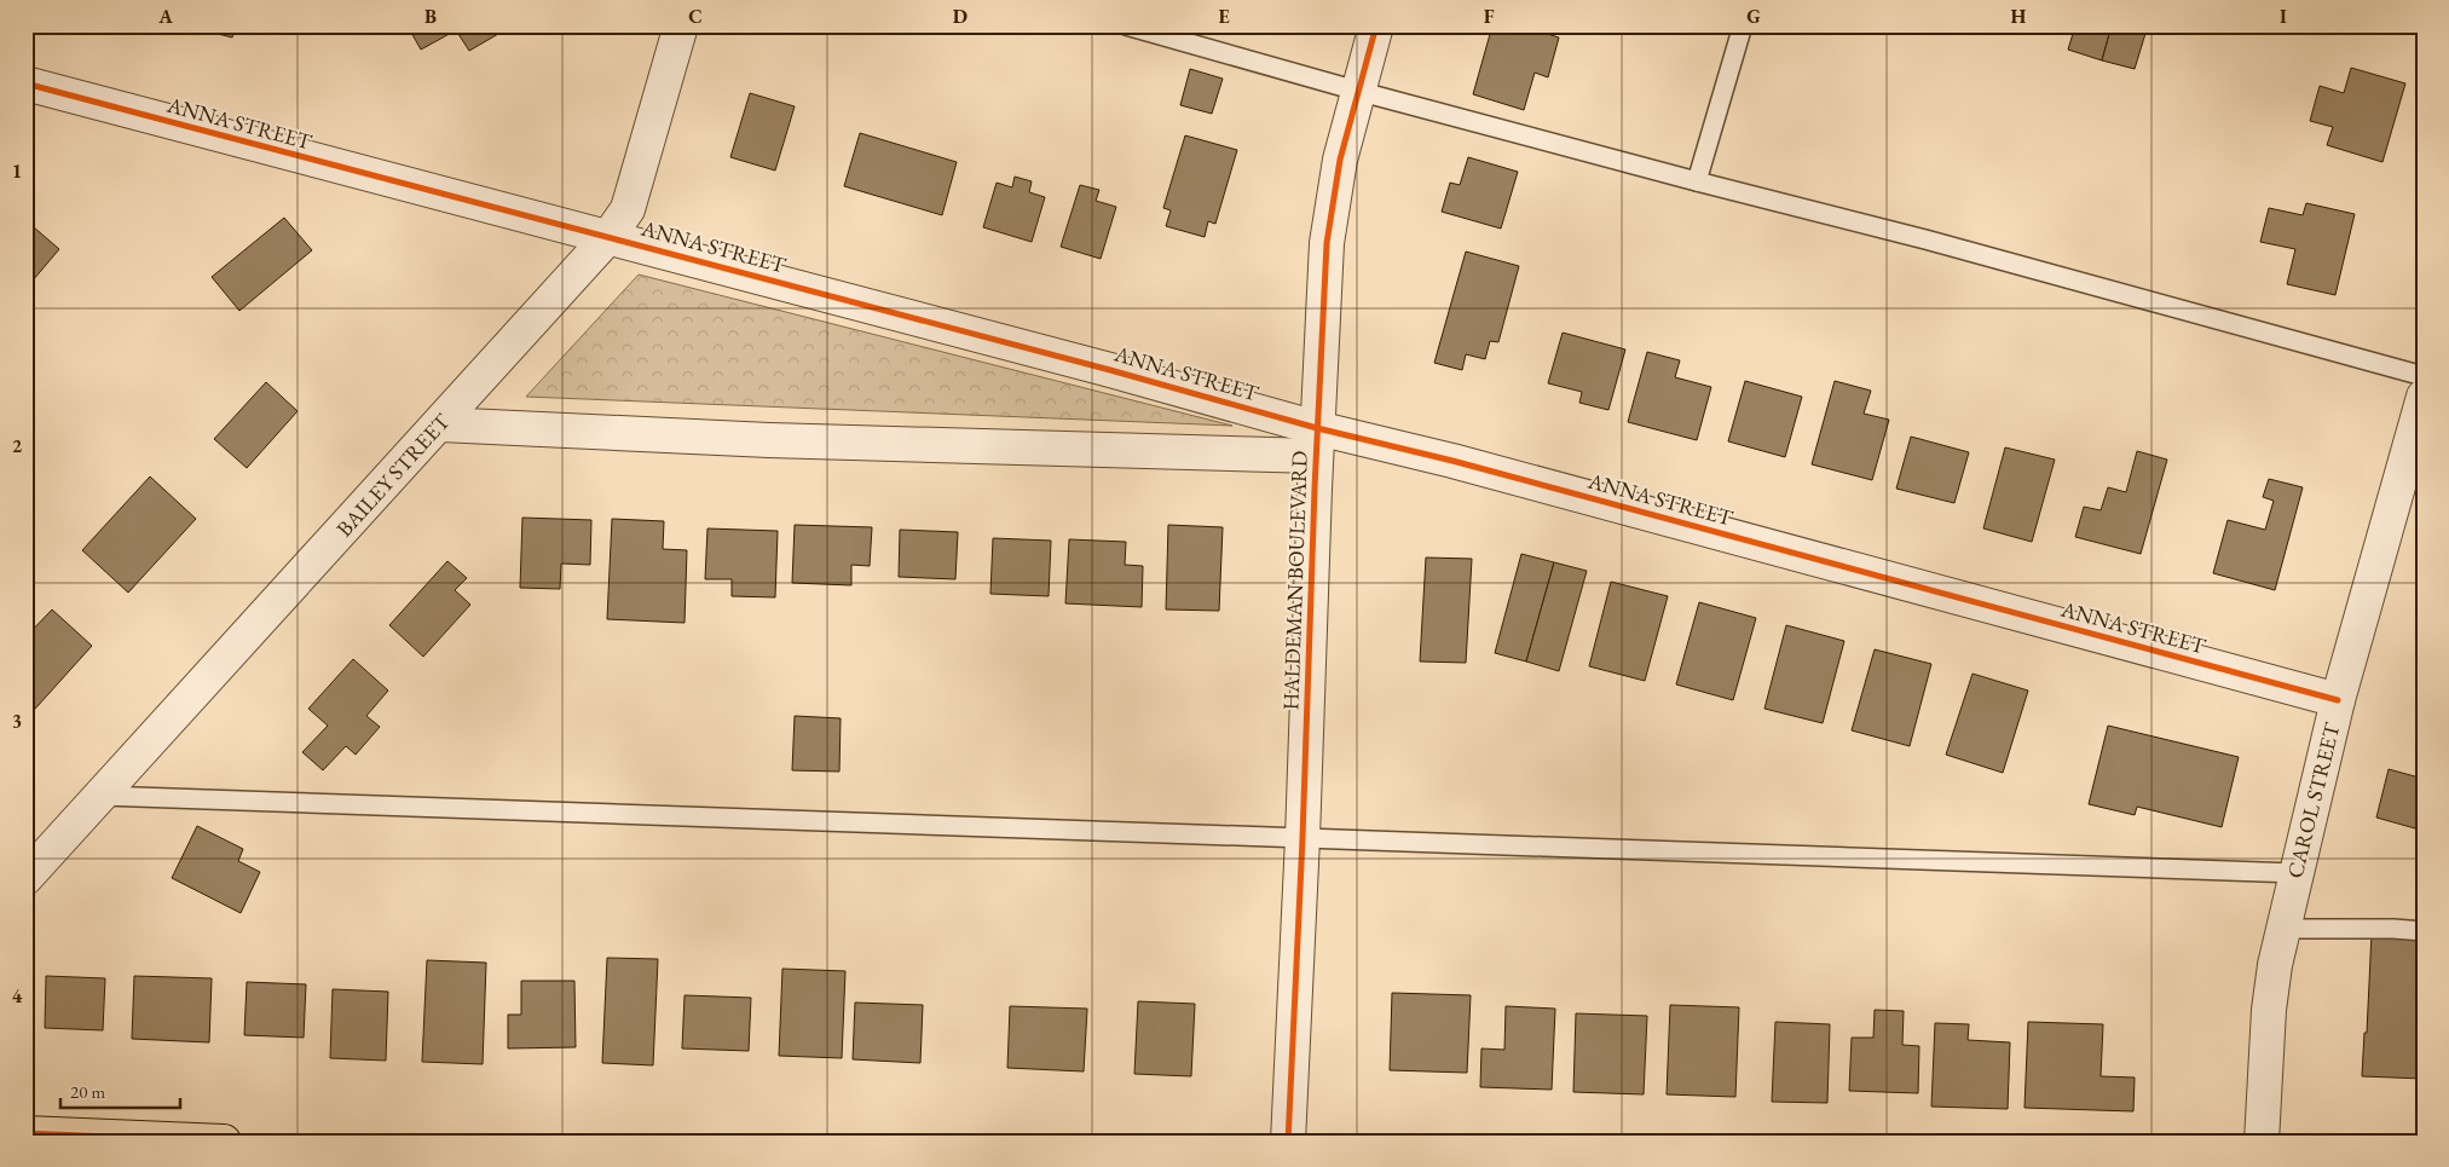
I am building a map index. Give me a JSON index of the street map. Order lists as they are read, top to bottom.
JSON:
{
  "streets": {
    "street": [
      "ANNA STREET",
      "BAILEY STREET",
      "HALDEMAN BOULEVARD",
      "CAROL STREET"
    ]
  },
  "crossings": [
    ["ANNA STREET", "BAILEY STREET"],
    ["ANNA STREET", "HALDEMAN BOULEVARD"],
    ["ANNA STREET", "CAROL STREET"]
  ],
  "scale_bar": "20 m",
  "grid": {
    "columns": [
      "A",
      "B",
      "C",
      "D",
      "E",
      "F",
      "G",
      "H",
      "I"
    ],
    "rows": [
      "1",
      "2",
      "3",
      "4"
    ]
  }
}
